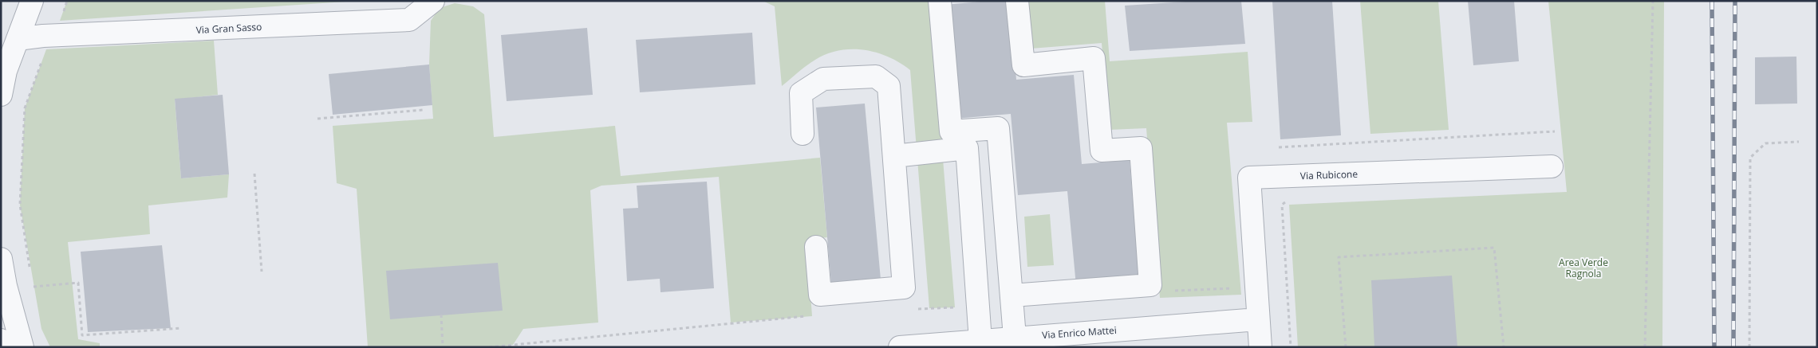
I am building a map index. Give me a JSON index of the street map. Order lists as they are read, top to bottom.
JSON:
{
  "streets": {
    "street": ["Via Gran Sasso", "Via Rubicone", "Via Enrico Mattei"]
  },
  "crossings": [
    ["Via Rubicone", "Via Enrico Mattei"]
  ],
  "parks": ["Area Verde Ragnola"]
}
